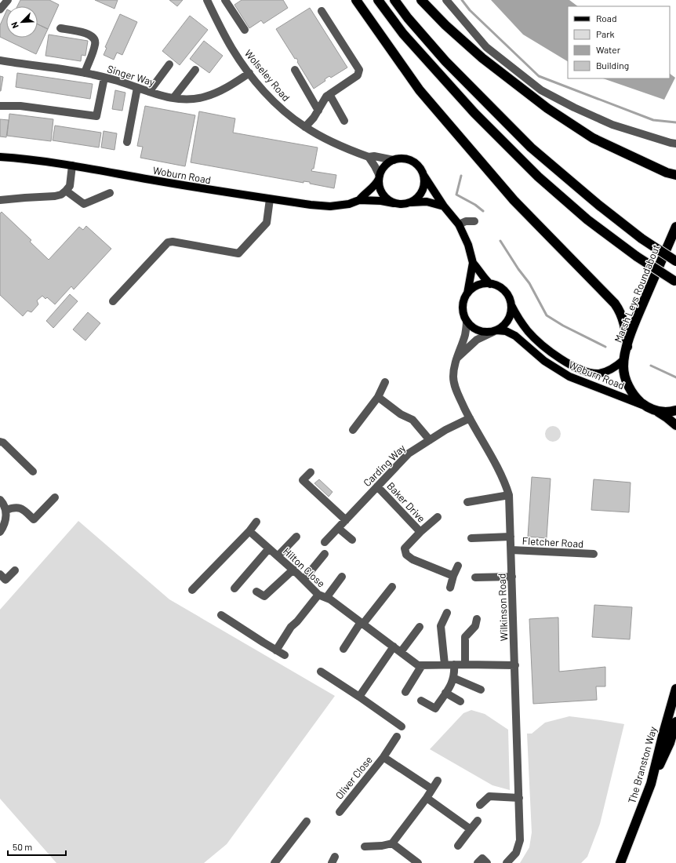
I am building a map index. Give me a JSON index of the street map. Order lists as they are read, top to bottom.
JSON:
{
  "streets": {
    "highway": ["Marsh Leys Roundabout", "The Branston Way"],
    "main road": ["Woburn Road"],
    "street": [
      "Singer Way",
      "Wolseley Road",
      "Carding Way",
      "Baker Drive",
      "Fletcher Road",
      "Hilton Close",
      "Wilkinson Road",
      "Oliver Close"
    ]
  },
  "crossings": [
    ["Singer Way", "Wolseley Road"],
    ["Wolseley Road", "Woburn Road"],
    ["Woburn Road", "Marsh Leys Roundabout"],
    ["Woburn Road", "Wilkinson Road"],
    ["Carding Way", "Baker Drive"],
    ["Carding Way", "Wilkinson Road"],
    ["Fletcher Road", "Wilkinson Road"]
  ],
  "legend": [
    "Road",
    "Park",
    "Water",
    "Building"
  ],
  "scale_bar": "50 m",
  "north": "bottom left"
}
